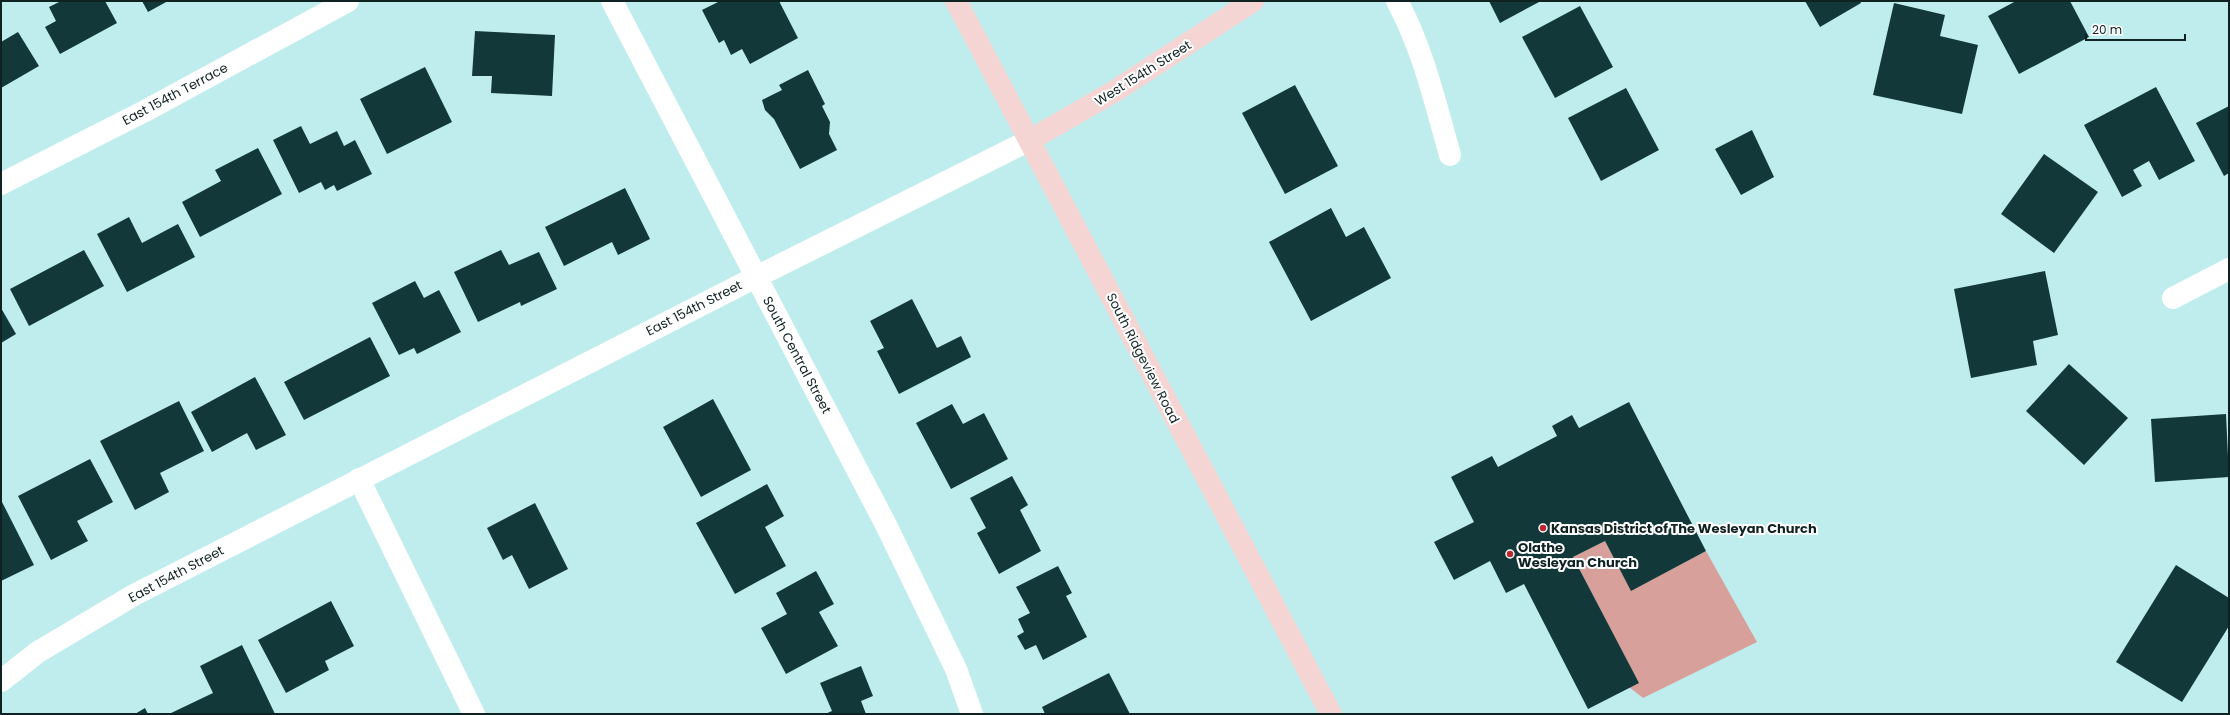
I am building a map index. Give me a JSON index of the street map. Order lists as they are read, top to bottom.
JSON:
{
  "streets": {
    "main road": ["West 154th Street", "South Ridgeview Road"],
    "street": ["East 154th Terrace", "East 154th Street", "South Central Street"]
  },
  "crossings": [
    ["West 154th Street", "East 154th Street"],
    ["West 154th Street", "South Ridgeview Road"],
    ["East 154th Street", "South Central Street"],
    ["East 154th Street", "South Ridgeview Road"]
  ],
  "places": ["Kansas District of The Wesleyan Church", "Olathe Wesleyan Church"],
  "scale_bar": "20 m"
}
